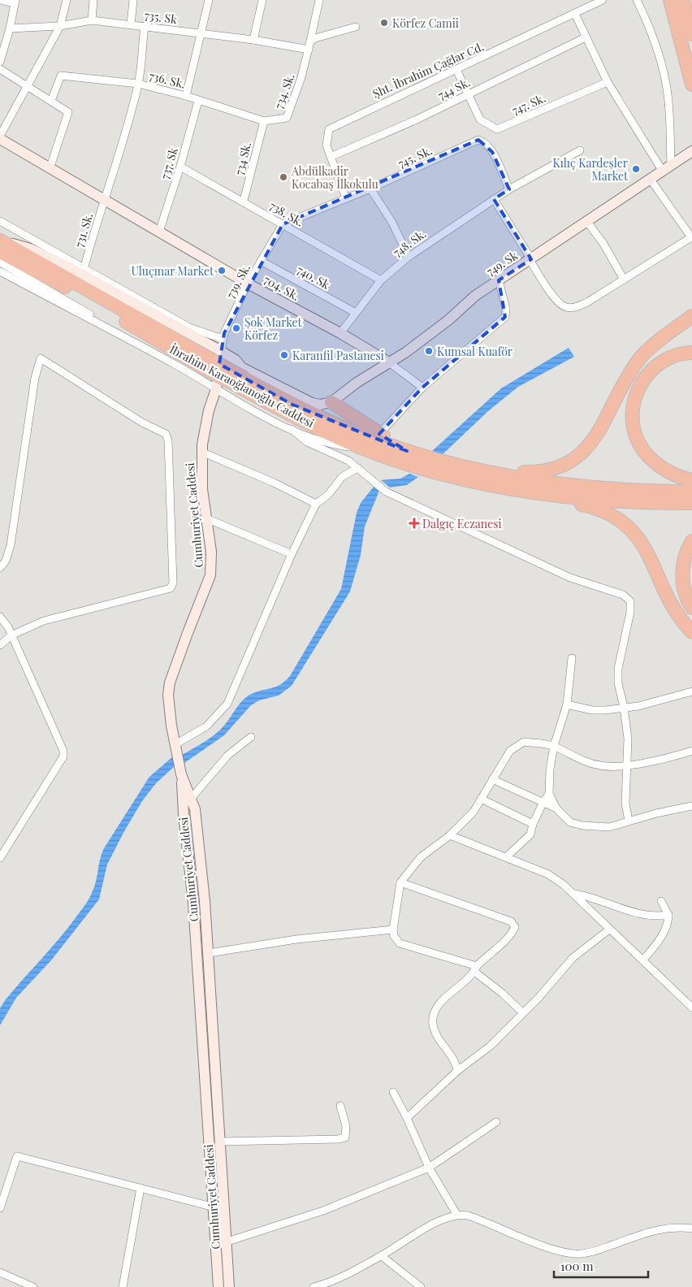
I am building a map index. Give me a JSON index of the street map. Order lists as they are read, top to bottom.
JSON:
{
  "streets": {
    "highway": ["İbrahim Karaoğlanoğlu Caddesi"],
    "street": [
      "735. Sk",
      "Şht. İbrahim Çağlar Cd.",
      "736. Sk.",
      "744 Sk.",
      "734. Sk.",
      "747. Sk.",
      "745. Sk.",
      "734 Sk.",
      "737. Sk",
      "738. Sk.",
      "731. Sk.",
      "748. Sk.",
      "749. Sk",
      "740. Sk",
      "739. Sk.",
      "704. Sk.",
      "Cumhuriyet Caddesi"
    ]
  },
  "crossings": [
    ["735. Sk", "734. Sk."],
    ["735. Sk", "731. Sk."],
    ["Şht. İbrahim Çağlar Cd.", "744 Sk."],
    ["Şht. İbrahim Çağlar Cd.", "745. Sk."],
    ["736. Sk.", "734. Sk."],
    ["736. Sk.", "734 Sk."],
    ["736. Sk.", "737. Sk"],
    ["736. Sk.", "731. Sk."],
    ["744 Sk.", "747. Sk."],
    ["734. Sk.", "734 Sk."],
    ["745. Sk.", "738. Sk."],
    ["745. Sk.", "748. Sk."],
    ["745. Sk.", "739. Sk."],
    ["734 Sk.", "738. Sk."],
    ["737. Sk", "738. Sk."],
    ["737. Sk", "704. Sk."],
    ["738. Sk.", "748. Sk."],
    ["738. Sk.", "739. Sk."],
    ["731. Sk.", "704. Sk."],
    ["748. Sk.", "740. Sk"],
    ["748. Sk.", "704. Sk."],
    ["749. Sk", "704. Sk."],
    ["740. Sk", "739. Sk."],
    ["739. Sk.", "704. Sk."],
    ["739. Sk.", "Cumhuriyet Caddesi"]
  ],
  "places": {
    "other": [
      "Körfez Camii",
      "Kılıç Kardeşler Market",
      "Abdülkadir Kocabaş İlkokulu",
      "Uluçınar Market",
      "Şok Market Körfez",
      "Kumsal Kuaför",
      "Karanfil Pastanesi"
    ],
    "health": ["Dalgıç Eczanesi"]
  },
  "scale_bar": "100 m"
}
